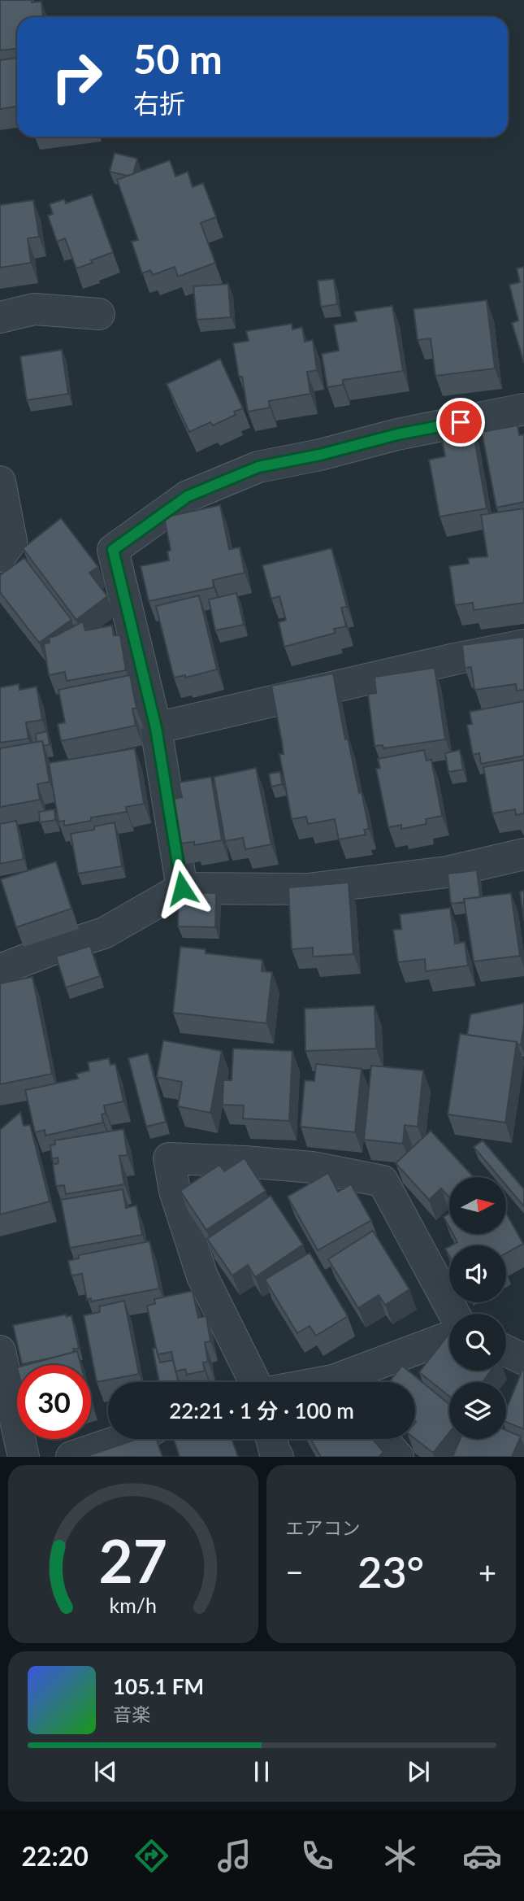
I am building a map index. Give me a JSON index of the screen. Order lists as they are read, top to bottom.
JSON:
{
  "north": "right",
  "page": {
    "turn": ["50 m", "右折"],
    "limit": "30",
    "trip": "22:21 · 1 分 · 100 m",
    "tile": "エアコン",
    "heat": ["−", "23°", "+"],
    "song": ["105.1 FM", "音楽"],
    "tabs": "22:20",
    "gauge": ["27", "km/h"]
  }
}
